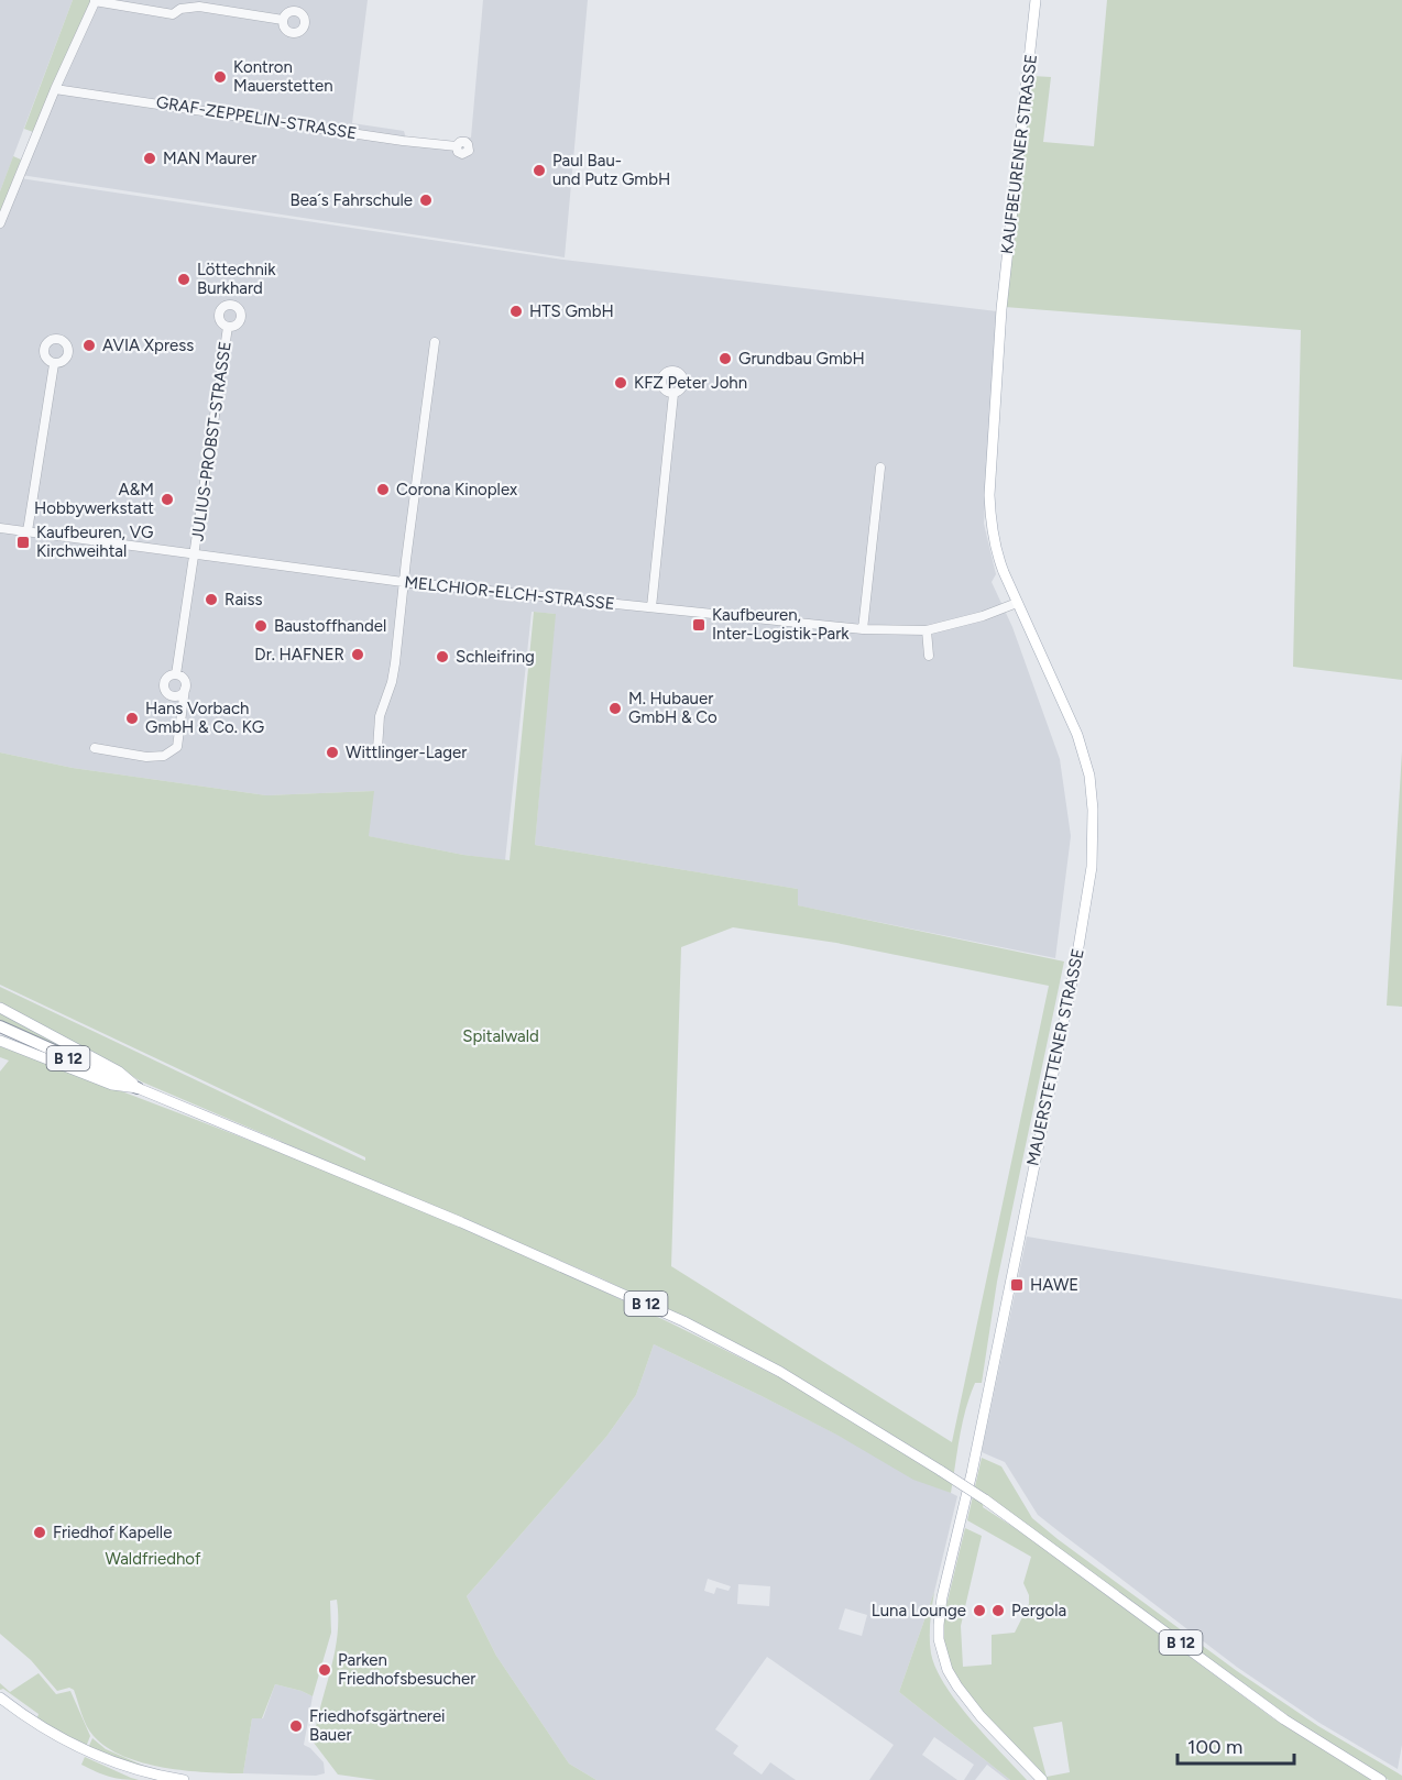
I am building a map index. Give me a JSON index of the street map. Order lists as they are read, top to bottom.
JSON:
{
  "streets": {
    "highway": ["B 12"],
    "main road": ["KAUFBEURENER STRASSE", "MAUERSTETTENER STRASSE"],
    "street": ["GRAF-ZEPPELIN-STRASSE", "JULIUS-PROBST-STRASSE", "MELCHIOR-ELCH-STRASSE"]
  },
  "crossings": [
    ["KAUFBEURENER STRASSE", "MAUERSTETTENER STRASSE"],
    ["JULIUS-PROBST-STRASSE", "MELCHIOR-ELCH-STRASSE"],
    ["MELCHIOR-ELCH-STRASSE", "MAUERSTETTENER STRASSE"]
  ],
  "parks": ["Spitalwald", "Waldfriedhof"],
  "places": {
    "other": [
      "Kontron Mauerstetten",
      "MAN Maurer",
      "Paul Bau- und Putz GmbH",
      "Bea´s Fahrschule",
      "Löttechnik Burkhard",
      "HTS GmbH",
      "AVIA Xpress",
      "Grundbau GmbH",
      "KFZ Peter John",
      "Corona Kinoplex",
      "A&M Hobbywerkstatt",
      "Raiss",
      "Baustoffhandel",
      "Dr. HAFNER",
      "Schleifring",
      "M. Hubauer GmbH & Co",
      "Hans Vorbach GmbH & Co. KG",
      "Wittlinger-Lager",
      "Friedhof Kapelle",
      "Luna Lounge",
      "Pergola",
      "Parken Friedhofsbesucher",
      "Friedhofsgärtnerei Bauer"
    ],
    "transit": ["Kaufbeuren, VG Kirchweihtal", "Kaufbeuren, Inter-Logistik-Park", "HAWE"]
  },
  "scale_bar": "100 m"
}
